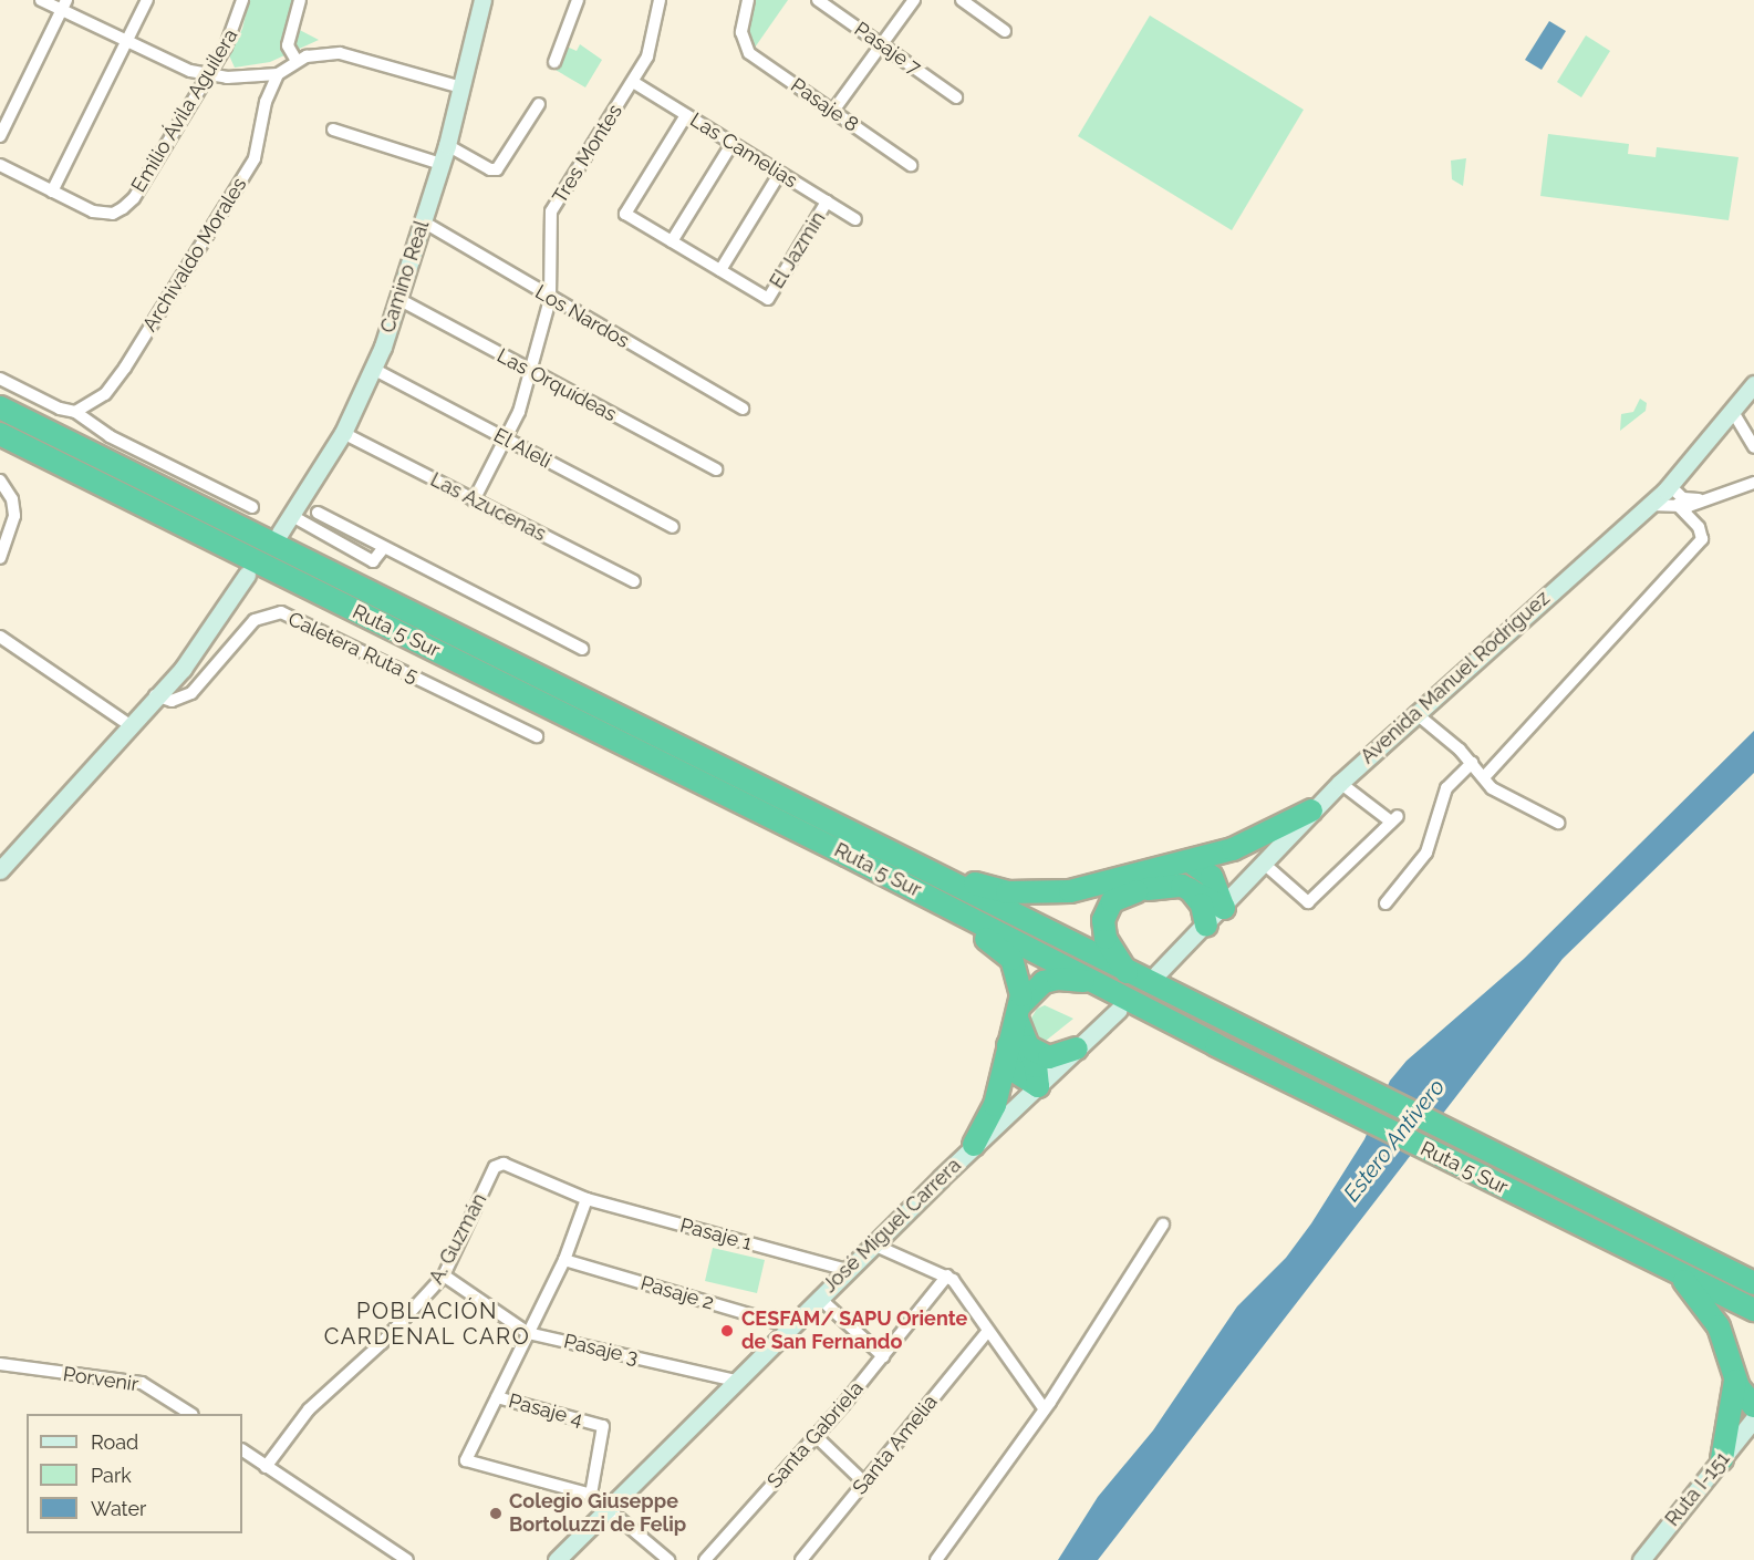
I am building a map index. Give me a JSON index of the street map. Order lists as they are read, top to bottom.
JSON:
{
  "streets": {
    "highway": ["Ruta 5 Sur"],
    "street": [
      "Pasaje 7",
      "Pasaje 8",
      "Emilio Ávila Aguilera",
      "Las Camelias",
      "Tres Montes",
      "El Jazmin",
      "Archivaldo Morales",
      "Camino Real",
      "Los Nardos",
      "Las Orquídeas",
      "El Aleli",
      "Las Azucenas",
      "Caletera Ruta 5",
      "Avenida Manuel Rodríguez",
      "José Miguel Carrera",
      "Pasaje 1",
      "A. Guzmán",
      "Pasaje 2",
      "Pasaje 3",
      "Porvenir",
      "Pasaje 4",
      "Santa Gabriela",
      "Santa Amelia",
      "Ruta I-151"
    ]
  },
  "crossings": [
    ["Las Camelias", "Tres Montes"],
    ["Las Camelias", "El Jazmin"],
    ["Tres Montes", "Los Nardos"],
    ["Tres Montes", "Las Orquídeas"],
    ["Tres Montes", "El Aleli"],
    ["Tres Montes", "Las Azucenas"],
    ["Camino Real", "Los Nardos"],
    ["Camino Real", "Las Orquídeas"],
    ["Camino Real", "El Aleli"],
    ["Camino Real", "Las Azucenas"],
    ["José Miguel Carrera", "Pasaje 1"],
    ["José Miguel Carrera", "Pasaje 2"],
    ["José Miguel Carrera", "Pasaje 3"],
    ["Pasaje 1", "A. Guzmán"],
    ["A. Guzmán", "Pasaje 3"]
  ],
  "districts": ["POBLACIÓN CARDENAL CARO"],
  "water": ["Estero Antivero"],
  "places": ["CESFAM/ SAPU Oriente de San Fernando", "Colegio Giuseppe Bortoluzzi de Felip"],
  "legend": ["Road", "Park", "Water"]
}
